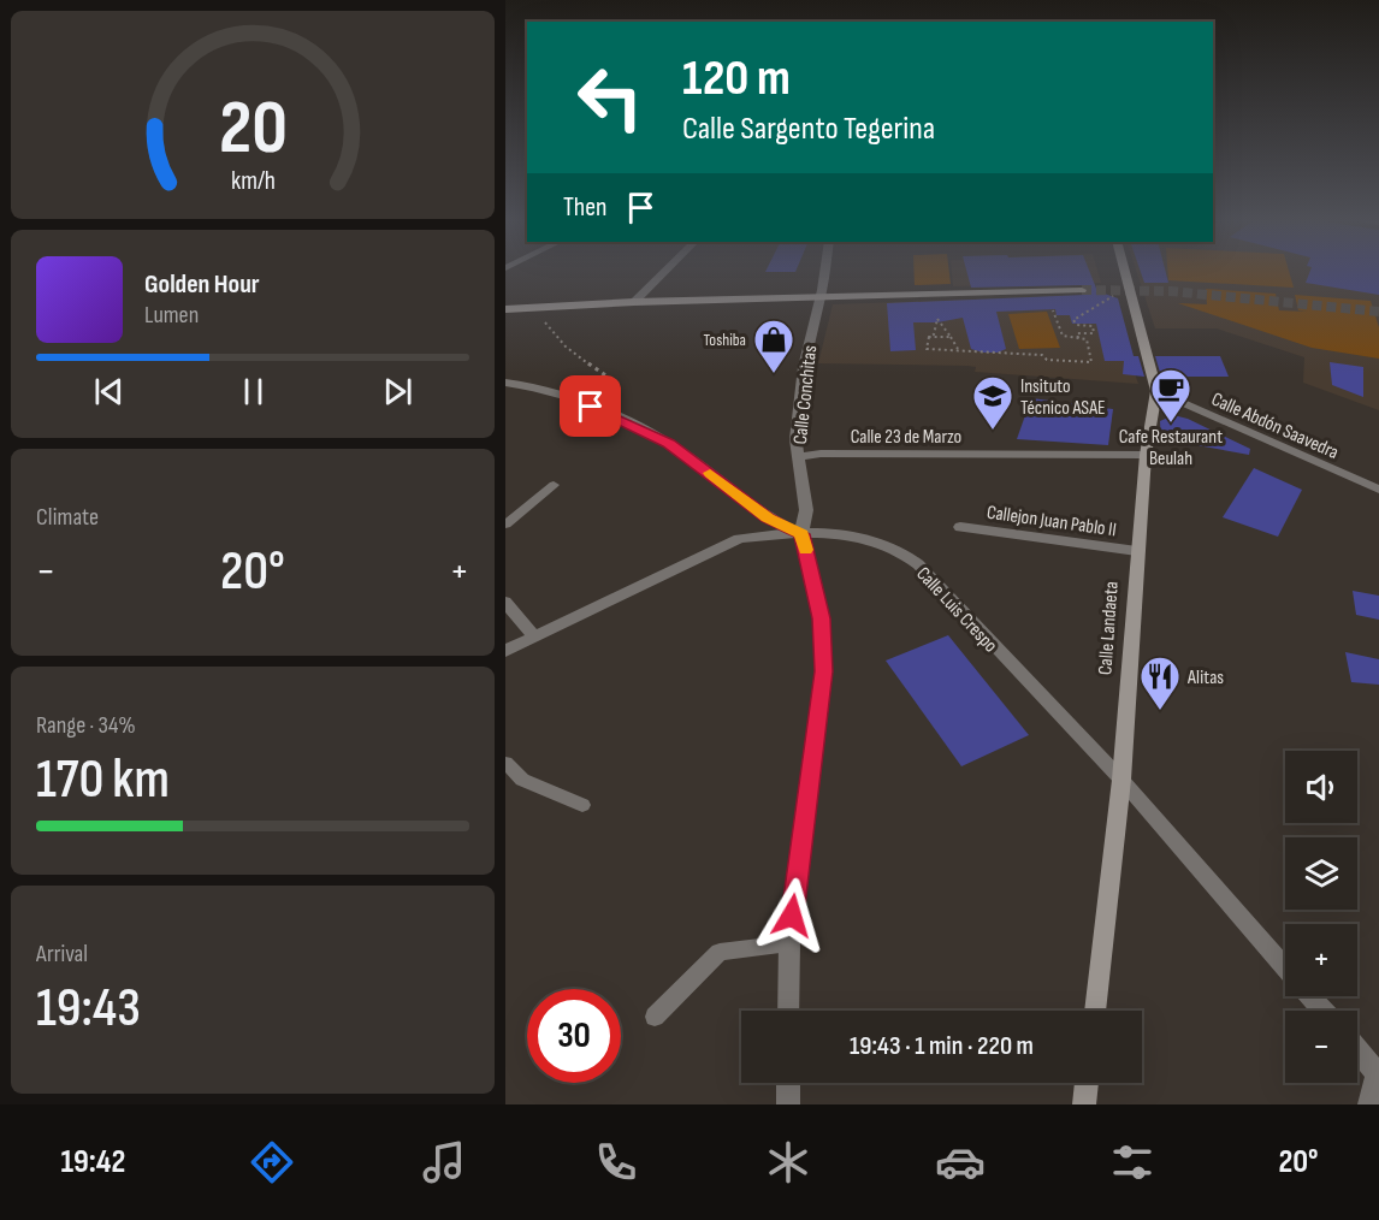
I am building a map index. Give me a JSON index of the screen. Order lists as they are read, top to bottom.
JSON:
{
  "streets": {
    "main road": ["Calle Landaeta"],
    "street": [
      "Calle Conchitas",
      "Calle Abdón Saavedra",
      "Calle 23 de Marzo",
      "Callejon Juan Pablo II",
      "Calle Luis Crespo"
    ]
  },
  "crossings": [
    ["Calle Conchitas", "Calle 23 de Marzo"],
    ["Calle Conchitas", "Calle Luis Crespo"],
    ["Calle Abdón Saavedra", "Calle Landaeta"],
    ["Calle 23 de Marzo", "Calle Landaeta"],
    ["Callejon Juan Pablo II", "Calle Landaeta"],
    ["Calle Luis Crespo", "Calle Landaeta"]
  ],
  "places": {
    "shop": ["Toshiba"],
    "cafe": ["Cafe Restaurant Beulah"],
    "school or university": ["Insituto Técnico ASAE"],
    "restaurant": ["Alitas"]
  },
  "page": {
    "turn": ["120 m", "Calle Sargento Tegerina"],
    "then": "Then",
    "song": ["Golden Hour", "Lumen"],
    "tile": [
      "Climate",
      ["Range · 34%", "170 km"],
      ["Arrival", "19:43"]
    ],
    "heat": ["−", "20°", "+"],
    "map_buttons": ["+", "−"],
    "limit": "30",
    "trip": "19:43 · 1 min · 220 m",
    "tabs": ["19:42", "20°"],
    "gauge": ["20", "km/h"]
  }
}
